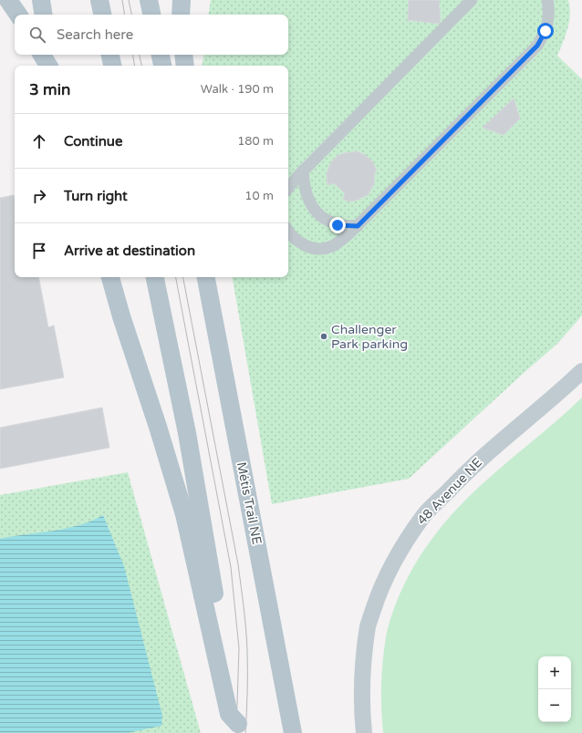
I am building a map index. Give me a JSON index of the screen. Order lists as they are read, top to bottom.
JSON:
{
  "streets": {
    "main road": ["Métis Trail NE"],
    "street": ["48 Avenue NE"]
  },
  "places": ["Challenger Park parking"],
  "page": {
    "search": "Search here",
    "heading": ["3 min", "Walk · 190 m"],
    "list": [
      ["Continue", "180 m"],
      ["Turn right", "10 m"],
      "Arrive at destination"
    ],
    "map_buttons": ["+", "−"]
  }
}
